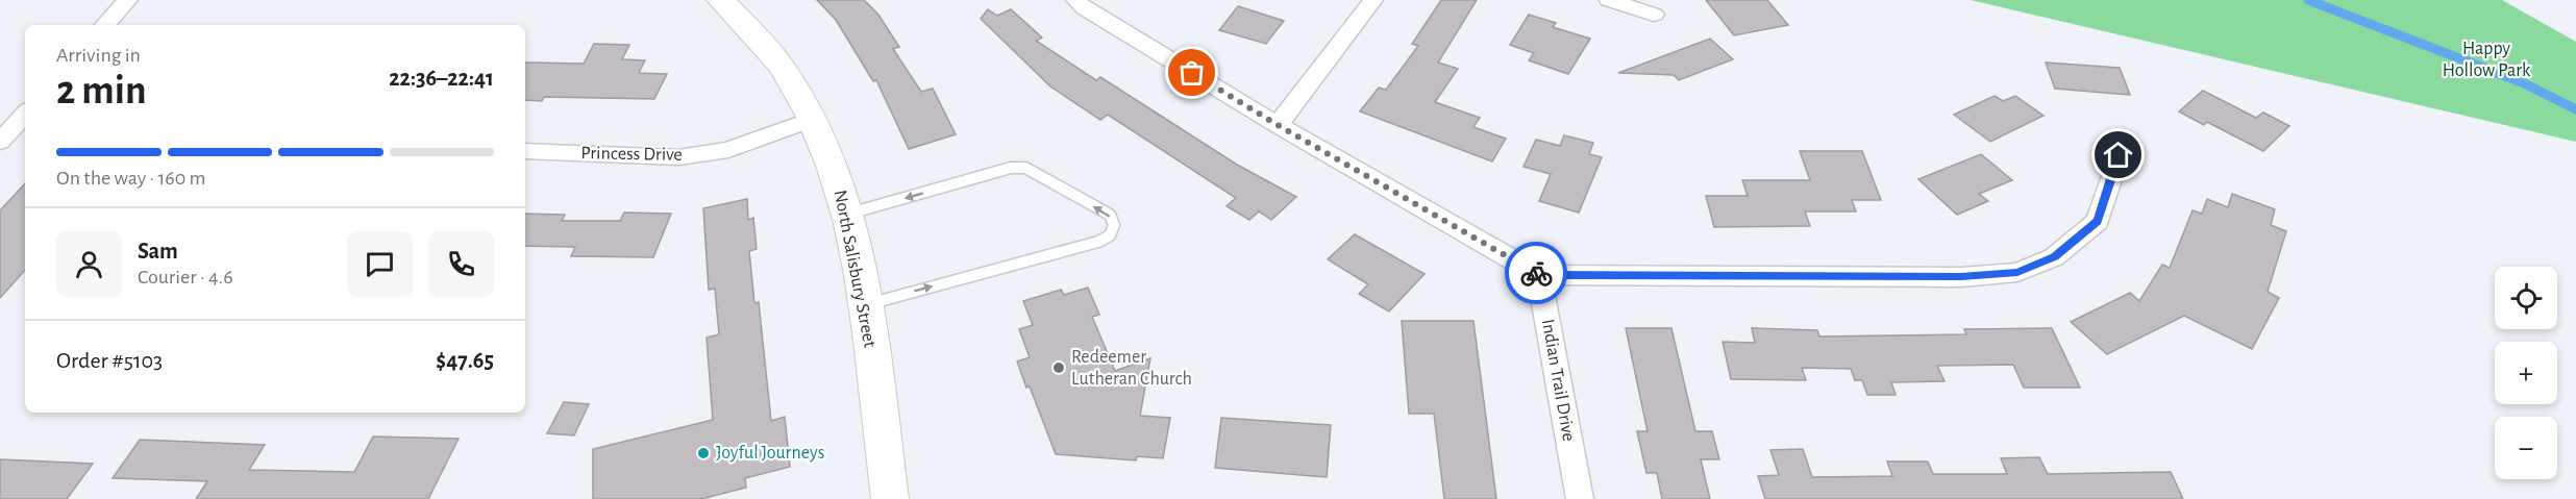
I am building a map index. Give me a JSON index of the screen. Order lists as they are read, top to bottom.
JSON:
{
  "streets": {
    "street": ["Princess Drive", "North Salisbury Street", "Indian Trail Drive"]
  },
  "crossings": [
    ["Princess Drive", "North Salisbury Street"]
  ],
  "parks": ["Happy Hollow Park"],
  "places": ["Redeemer Lutheran Church", "Joyful Journeys"],
  "page": {
    "heading": ["2 min", "Arriving in", "22:36–22:41"],
    "panel": [
      "Sam",
      "Courier · 4.6",
      "Order #5103",
      "$47.65"
    ],
    "bar": "On the way · 160 m",
    "map_buttons": ["+", "−"]
  }
}
